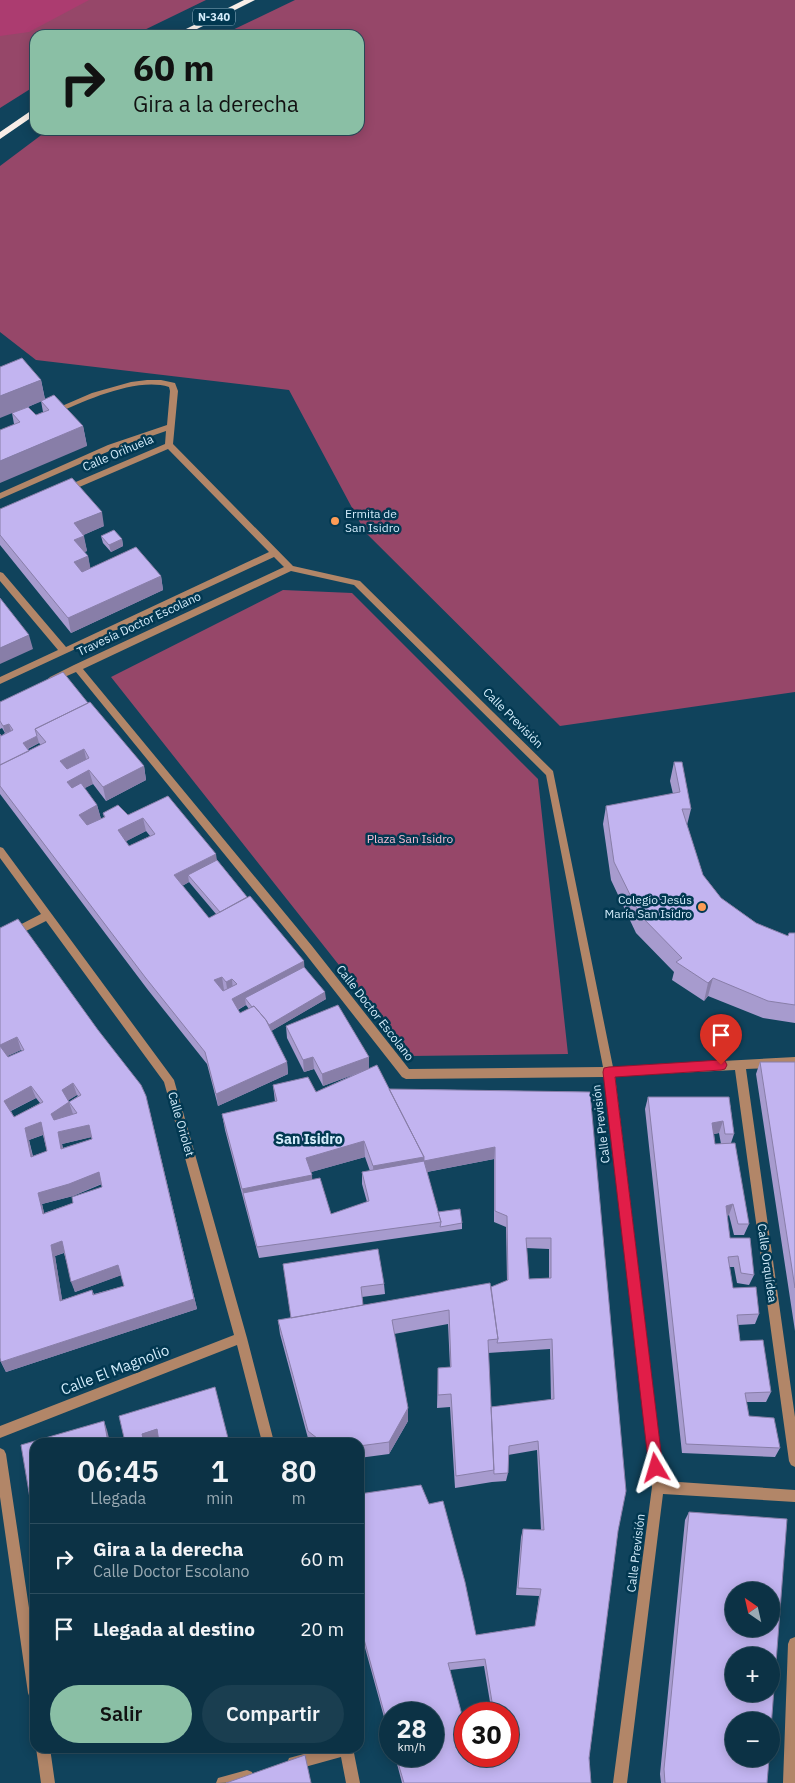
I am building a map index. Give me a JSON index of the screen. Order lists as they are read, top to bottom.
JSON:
{
  "streets": {
    "highway": ["N-340"],
    "street": [
      "Calle Orihuela",
      "Travesía Doctor Escolano",
      "Calle Previsión",
      "Calle Doctor Escolano",
      "Calle Oriolet",
      "Calle Orquídea",
      "Calle El Magnolio"
    ]
  },
  "crossings": [
    ["Calle Orihuela", "Travesía Doctor Escolano"],
    ["Calle Orihuela", "Calle Previsión"],
    ["Travesía Doctor Escolano", "Calle Previsión"],
    ["Travesía Doctor Escolano", "Calle Doctor Escolano"],
    ["Calle Previsión", "Calle Doctor Escolano"],
    ["Calle Doctor Escolano", "Calle Orquídea"],
    ["Calle Oriolet", "Calle El Magnolio"]
  ],
  "districts": ["San Isidro"],
  "parks": ["Plaza San Isidro"],
  "places": ["Ermita de San Isidro", "Colegio Jesús María San Isidro"],
  "north": "top left",
  "page": {
    "turn": ["60 m", "Gira a la derecha"],
    "eta": [
      "06:45",
      "Llegada",
      "1",
      "min",
      "80",
      "m"
    ],
    "list": [
      {
        "name": "Gira a la derecha",
        "note": "Calle Doctor Escolano",
        "value": "60 m"
      },
      {
        "name": "Llegada al destino",
        "value": "20 m"
      }
    ],
    "map_buttons": ["+", "−"],
    "buttons": ["Salir", "Compartir"],
    "speed": "28 km/h",
    "limit": "30"
  }
}
